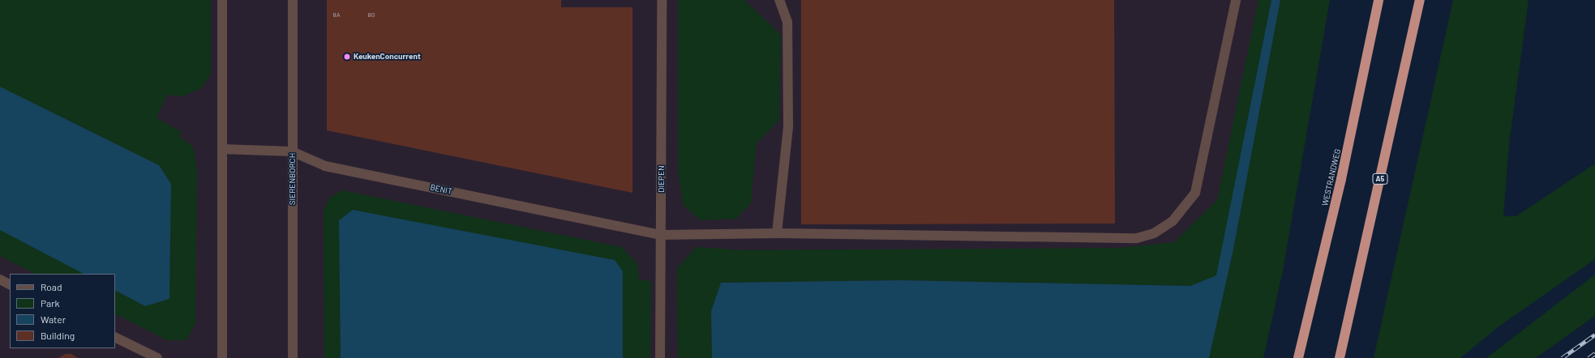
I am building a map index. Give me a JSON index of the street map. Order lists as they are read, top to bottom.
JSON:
{
  "streets": {
    "highway": ["WESTRANDWEG", "A5"],
    "street": ["SIERENBORCH", "DIEPEN", "BENIT"]
  },
  "crossings": [
    ["SIERENBORCH", "BENIT"],
    ["DIEPEN", "BENIT"]
  ],
  "places": ["KeukenConcurrent"],
  "house_numbers": ["8A", "8G"],
  "legend": [
    "Road",
    "Park",
    "Water",
    "Building"
  ]
}
